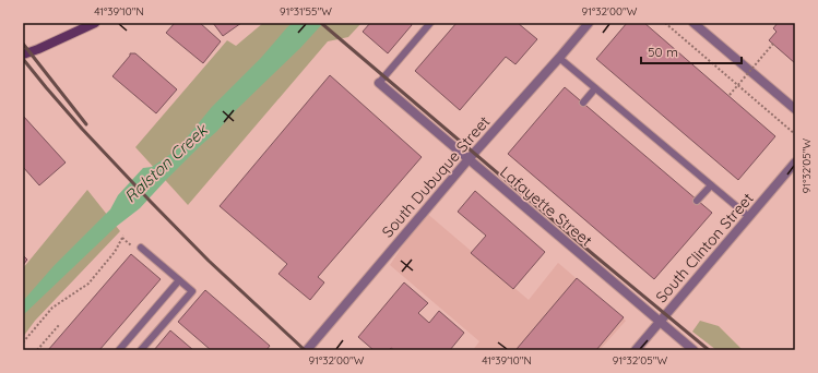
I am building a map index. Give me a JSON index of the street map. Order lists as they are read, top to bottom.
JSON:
{
  "streets": {
    "street": ["South Dubuque Street", "Lafayette Street", "South Clinton Street"]
  },
  "crossings": [
    ["South Dubuque Street", "Lafayette Street"],
    ["Lafayette Street", "South Clinton Street"]
  ],
  "water": ["Ralston Creek"],
  "scale_bar": "50 m",
  "coordinates": [
    "41°39'10\"N",
    "91°31'55\"W",
    "91°32'00\"W",
    "91°32'05\"W"
  ]
}
